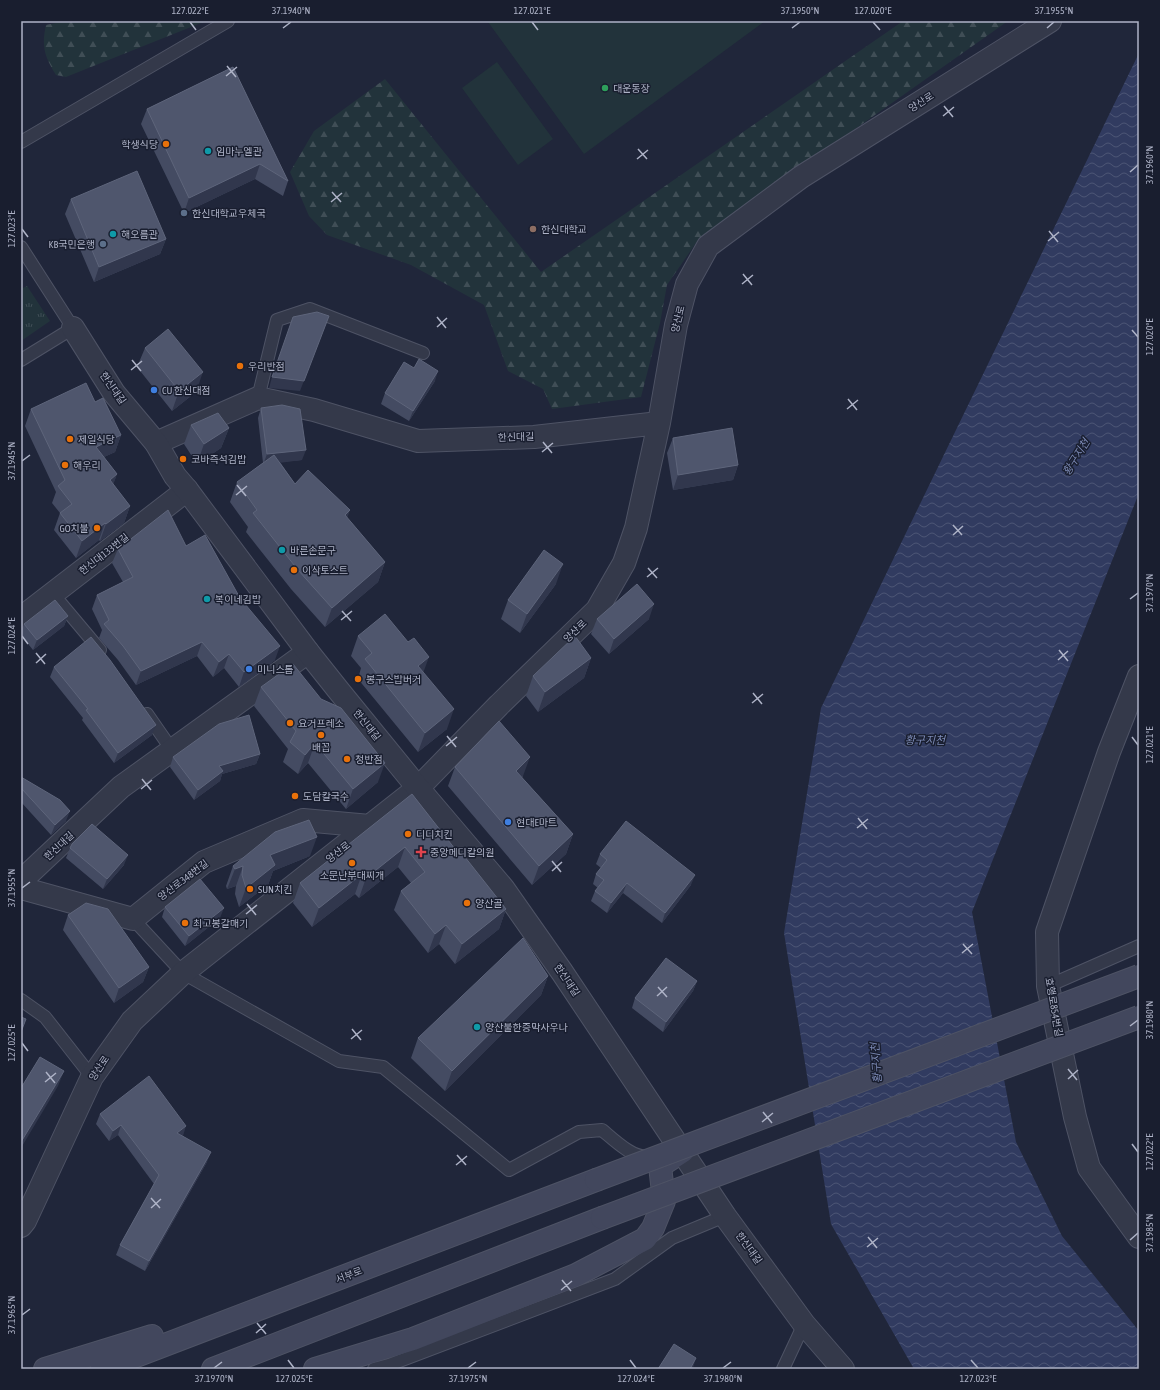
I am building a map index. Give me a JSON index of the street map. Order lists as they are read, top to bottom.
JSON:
{
  "streets": {
    "main road": ["서부로"],
    "street": [
      "양산로",
      "한신대길",
      "한신대133번길",
      "양산로348번길",
      "효행로854번길"
    ]
  },
  "crossings": [
    ["양산로", "한신대길"],
    ["양산로", "양산로348번길"],
    ["한신대길", "한신대133번길"]
  ],
  "water": ["황구지천"],
  "places": {
    "other": [
      "대운동장",
      "학생식당",
      "임마누엘관",
      "한신대학교우체국",
      "한신대학교",
      "해오름관",
      "KB국민은행",
      "우리반점",
      "CU 한신대점",
      "제일식당",
      "코바즉석김밥",
      "해우리",
      "GO치불",
      "바른손문구",
      "이삭토스트",
      "복이네김밥",
      "미니스톱",
      "봉구스밥버거",
      "요거프레소",
      "배꼽",
      "청반점",
      "도담칼국수",
      "현대E마트",
      "디디치킨",
      "소문난부대찌개",
      "SUN치킨",
      "양산골",
      "최고봉갈매기",
      "양산불한증막사우나"
    ],
    "health": ["중앙메디칼의원"]
  },
  "coordinates": [
    "127.022°E",
    "37.1940°N",
    "127.021°E",
    "37.1950°N",
    "127.020°E",
    "37.1955°N",
    "37.1960°N",
    "127.023°E",
    "37.1945°N",
    "37.1970°N",
    "127.024°E",
    "37.1980°N",
    "127.025°E",
    "37.1985°N",
    "37.1965°N",
    "37.1975°N"
  ]
}
